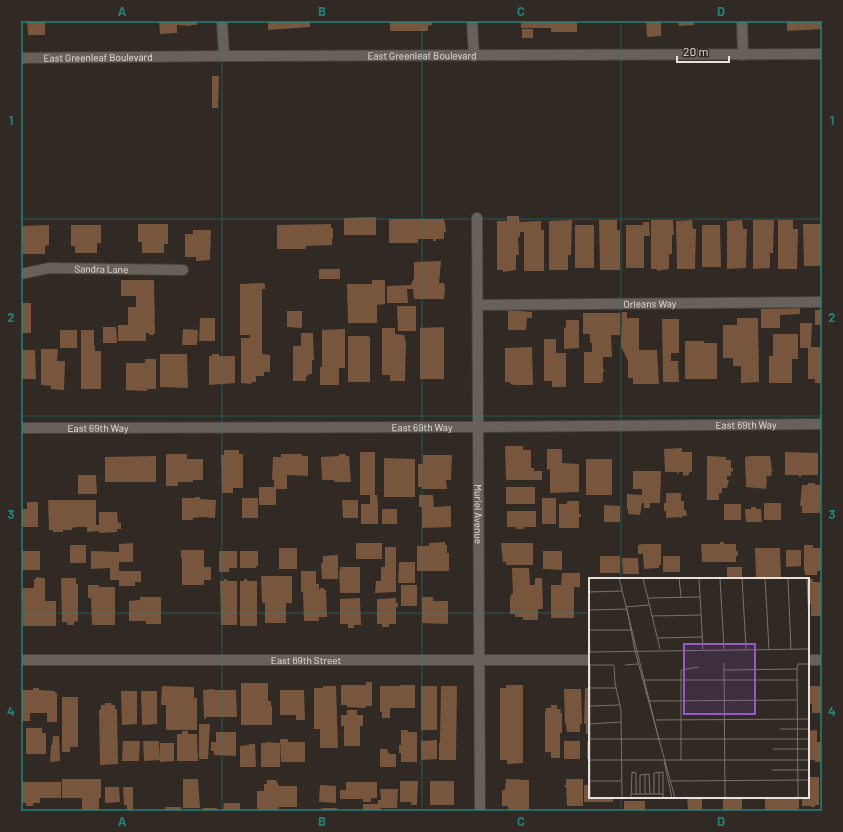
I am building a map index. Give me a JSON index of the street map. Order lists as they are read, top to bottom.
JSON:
{
  "streets": {
    "street": [
      "East Greenleaf Boulevard",
      "Sandra Lane",
      "Orleans Way",
      "East 69th Way",
      "Muriel Avenue",
      "East 69th Street"
    ]
  },
  "crossings": [
    ["Orleans Way", "Muriel Avenue"],
    ["East 69th Way", "Muriel Avenue"],
    ["Muriel Avenue", "East 69th Street"]
  ],
  "scale_bar": "20 m",
  "grid": {
    "columns": [
      "A",
      "B",
      "C",
      "D"
    ],
    "rows": [
      "1",
      "2",
      "3",
      "4"
    ]
  }
}
